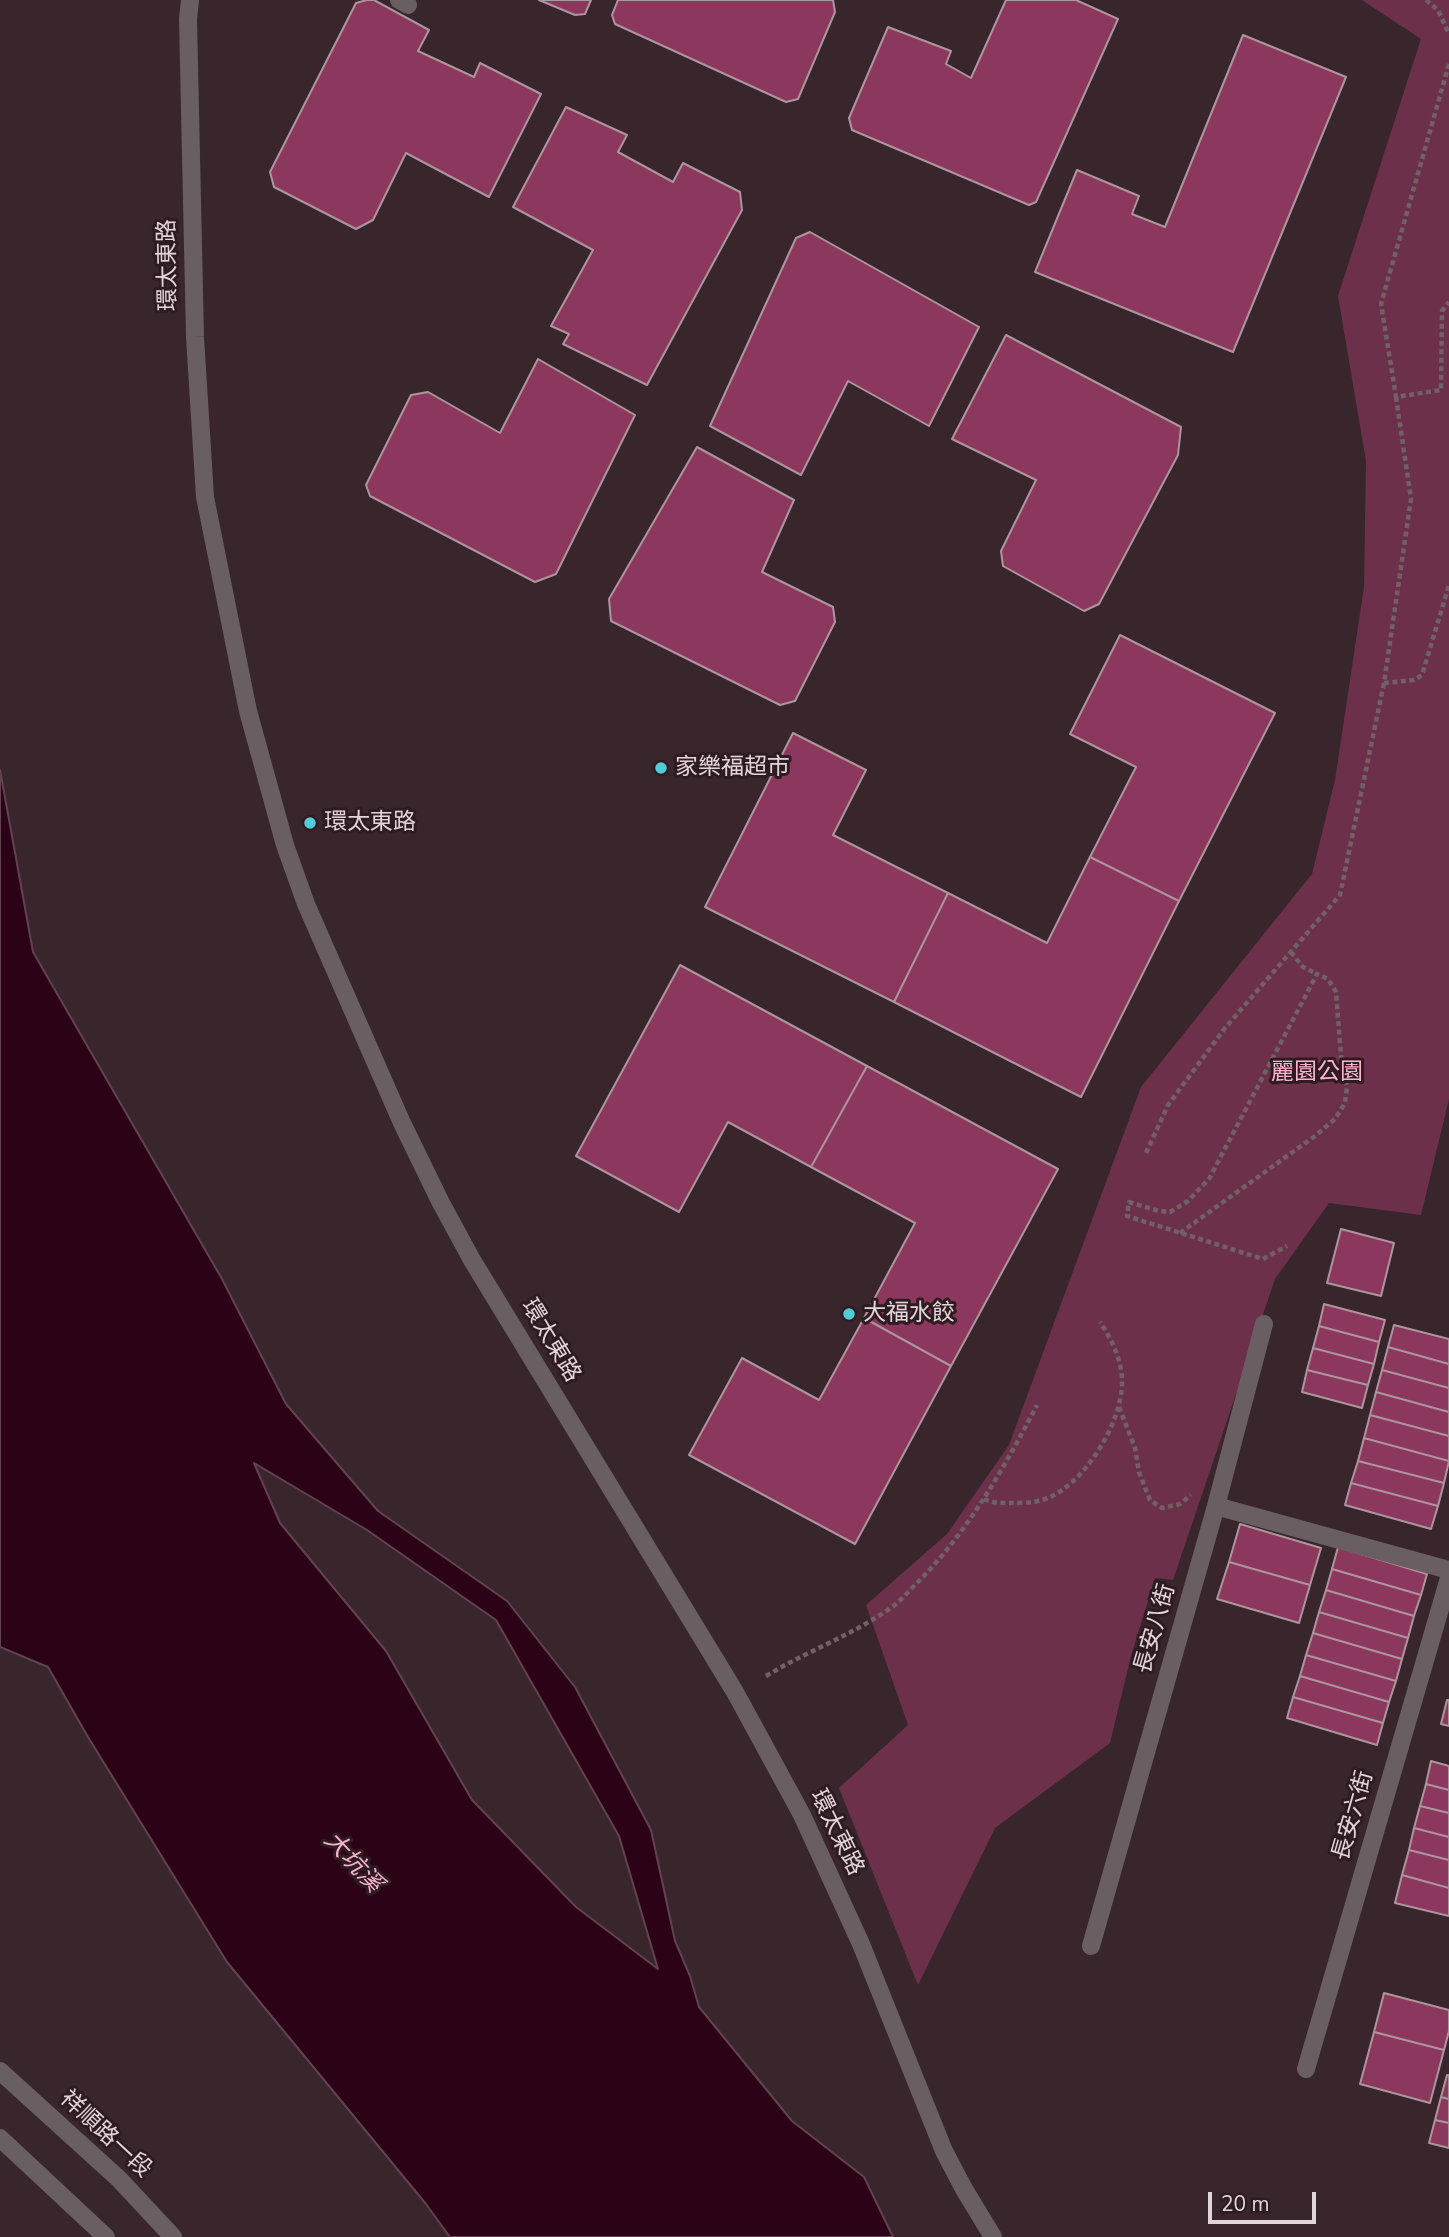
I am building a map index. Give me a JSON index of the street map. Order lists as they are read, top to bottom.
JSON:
{
  "streets": {
    "street": [
      "環太東路",
      "長安八街",
      "長安六街",
      "祥順路一段"
    ]
  },
  "water": ["大坑溪"],
  "parks": ["麗園公園"],
  "places": ["家樂福超市", "環太東路", "大福水餃"],
  "scale_bar": "20 m"
}
